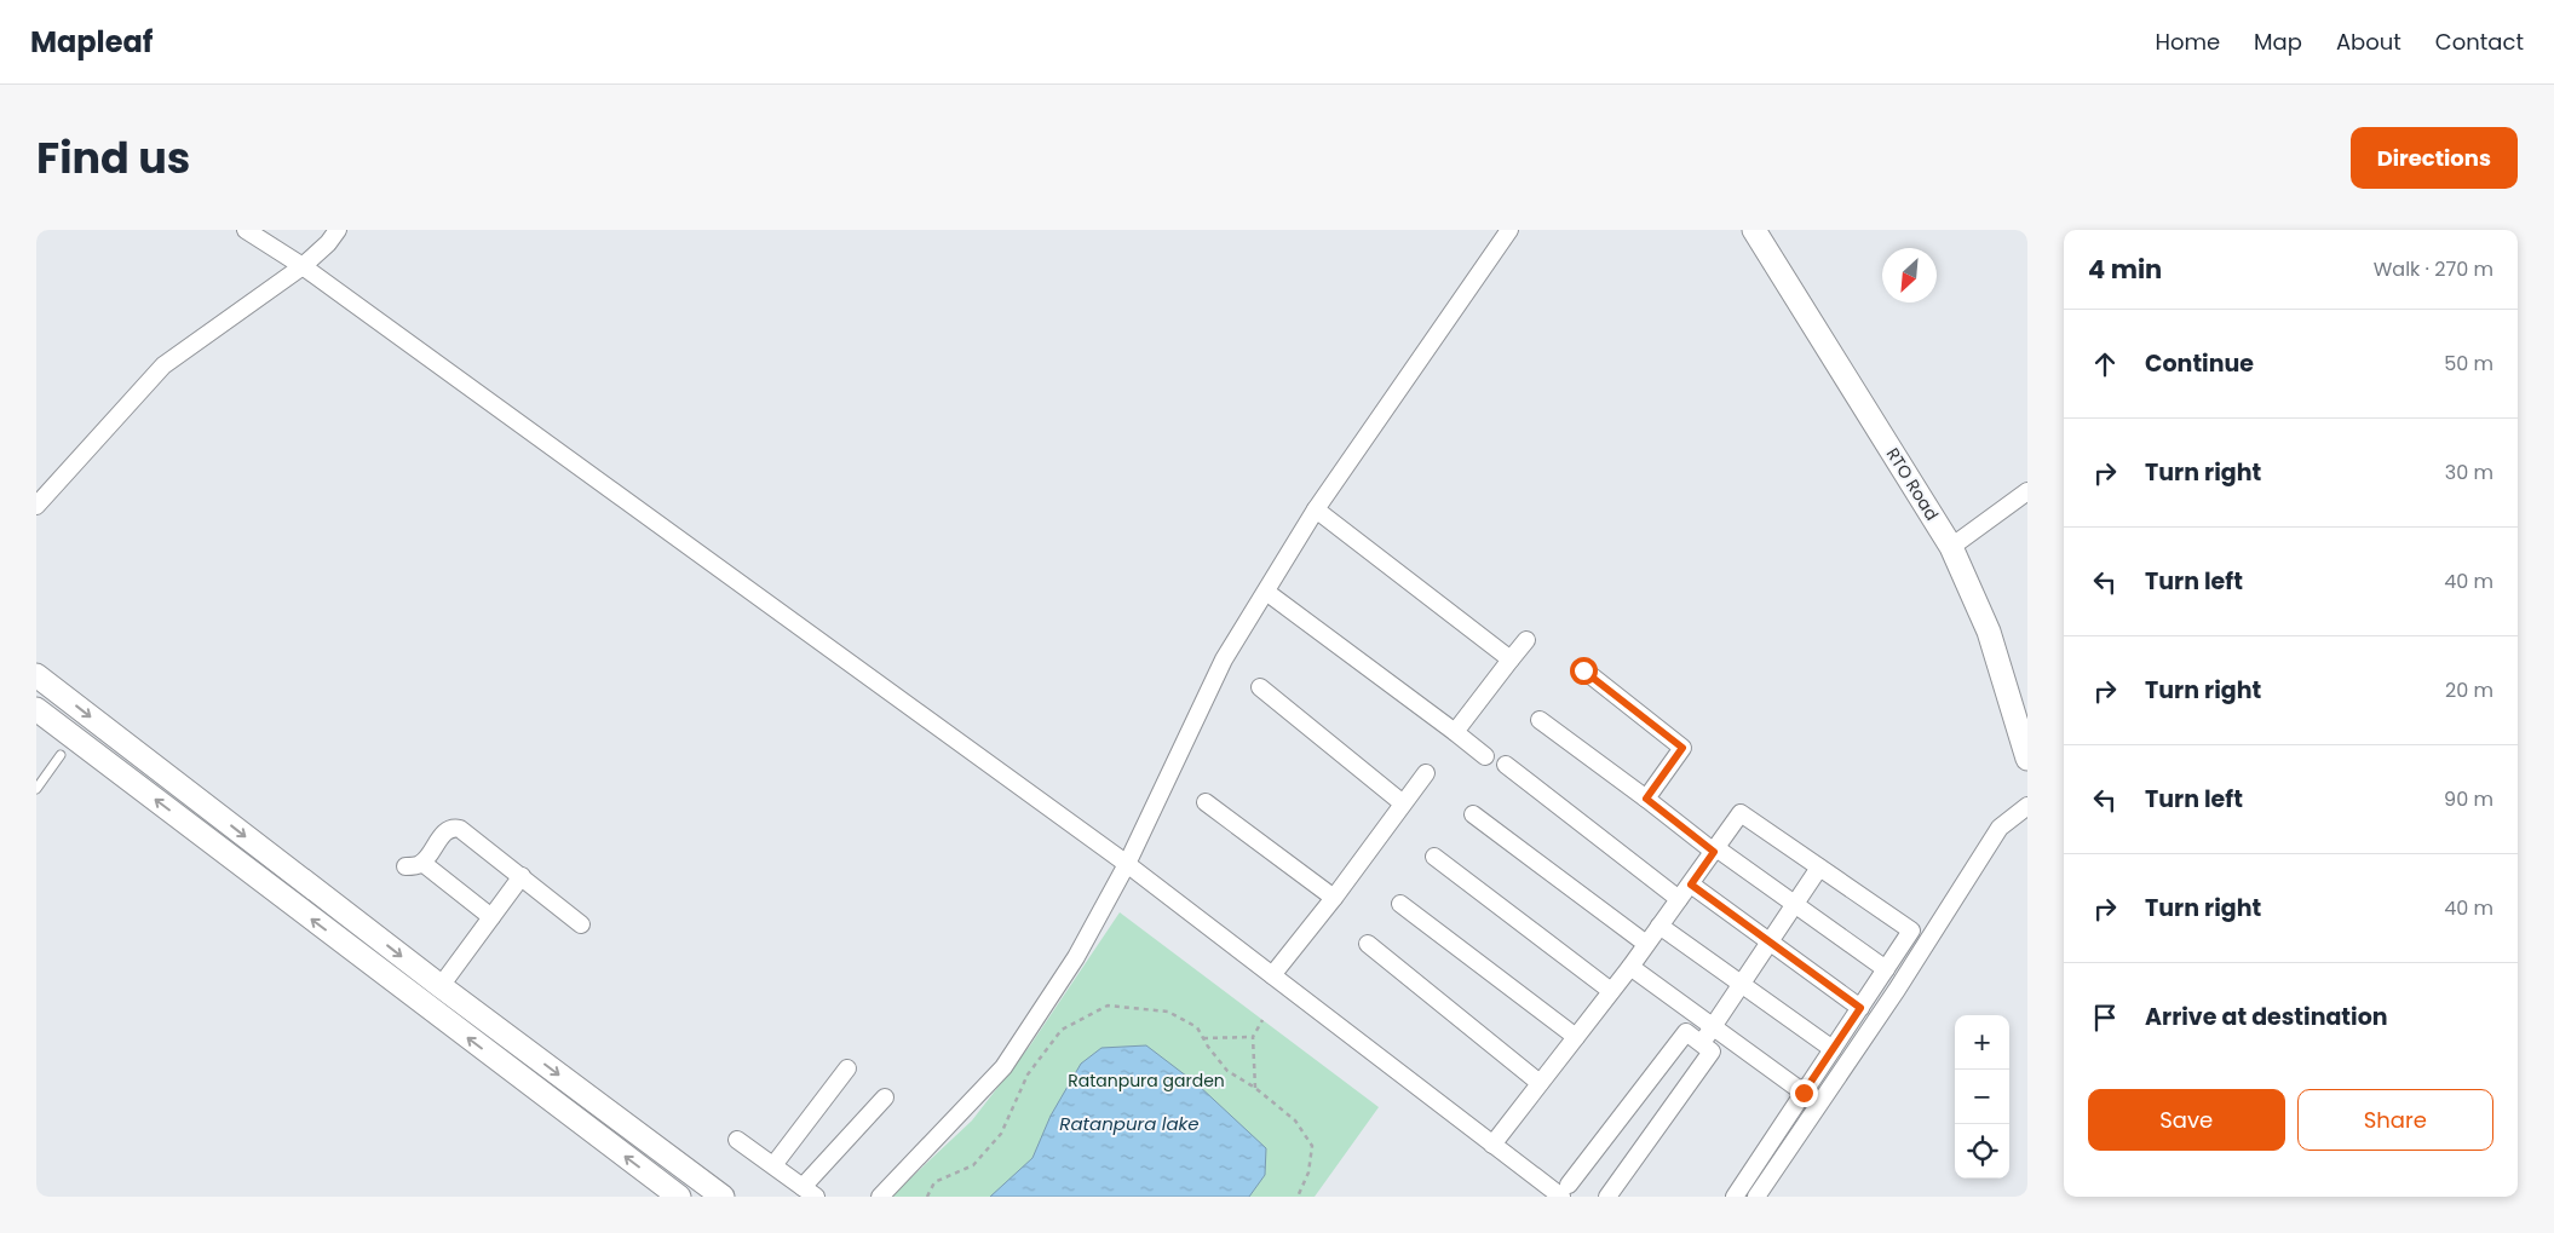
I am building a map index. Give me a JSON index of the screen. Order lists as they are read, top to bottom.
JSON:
{
  "streets": {
    "street": ["RTO Road"]
  },
  "water": ["Ratanpura lake"],
  "parks": ["Ratanpura garden"],
  "north": "bottom left",
  "page": {
    "header": "Mapleaf",
    "nav": [
      "Home",
      "Map",
      "About",
      "Contact"
    ],
    "title": "Find us",
    "buttons": [
      "Directions",
      ["Save", "Share"]
    ],
    "heading": ["4 min", "Walk · 270 m"],
    "list": [
      ["Continue", "50 m"],
      ["Turn right", "30 m"],
      ["Turn left", "40 m"],
      ["Turn right", "20 m"],
      ["Turn left", "90 m"],
      ["Turn right", "40 m"],
      "Arrive at destination"
    ],
    "map_buttons": ["+", "−"]
  }
}
